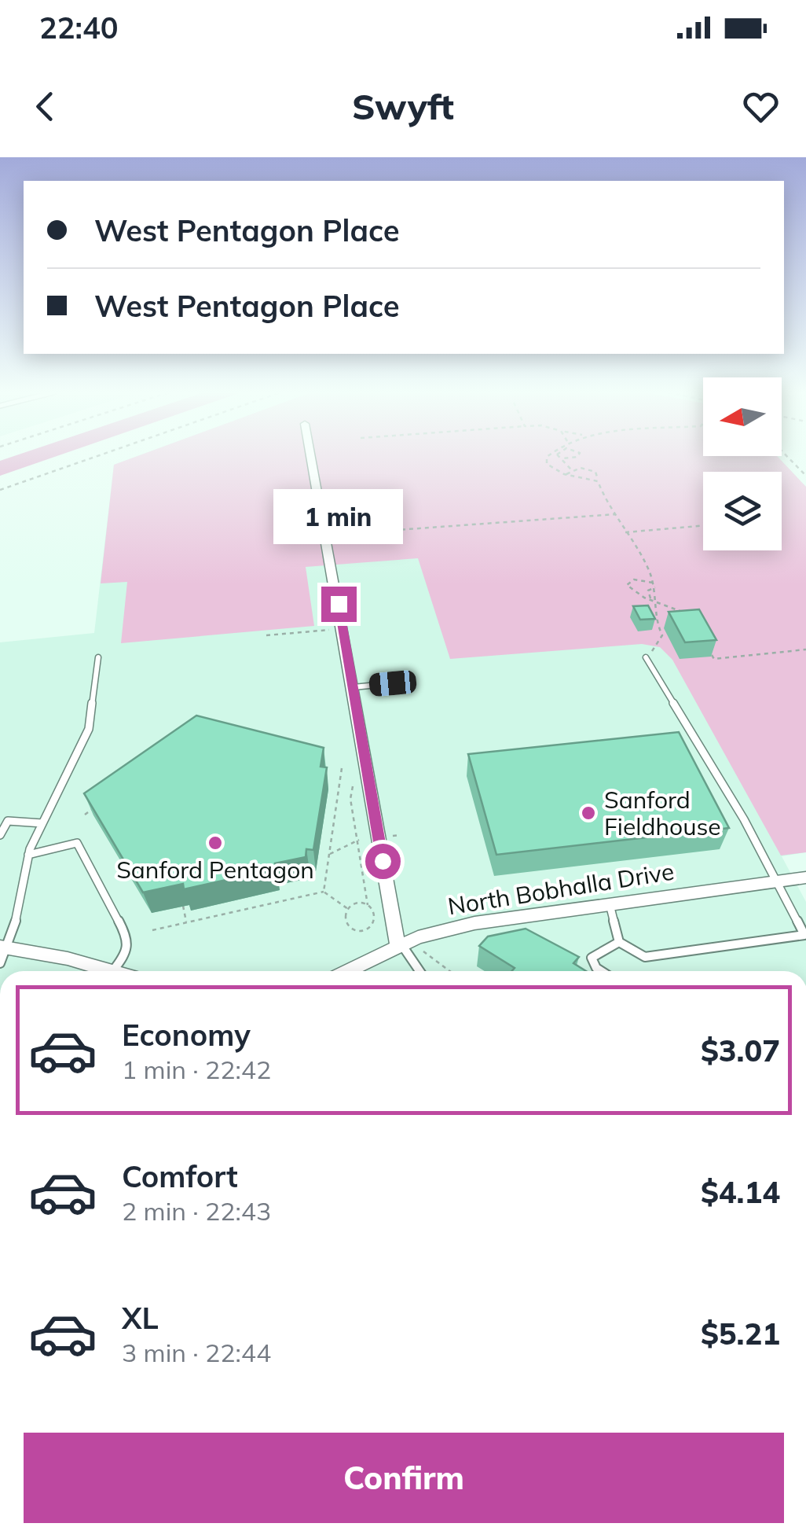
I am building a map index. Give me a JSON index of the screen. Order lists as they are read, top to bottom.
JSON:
{
  "streets": {
    "street": ["North Bobhalla Drive"]
  },
  "places": ["Sanford Fieldhouse", "Sanford Pentagon"],
  "north": "left",
  "page": {
    "status": "22:40",
    "header": "Swyft",
    "banner": ["West Pentagon Place", "West Pentagon Place"],
    "bubble": "1 min",
    "list": [
      {
        "name": "Economy",
        "note": "1 min · 22:42",
        "value": "$3.07"
      },
      {
        "name": "Comfort",
        "note": "2 min · 22:43",
        "value": "$4.14"
      },
      {
        "name": "XL",
        "note": "3 min · 22:44",
        "value": "$5.21"
      }
    ],
    "buttons": "Confirm"
  }
}
